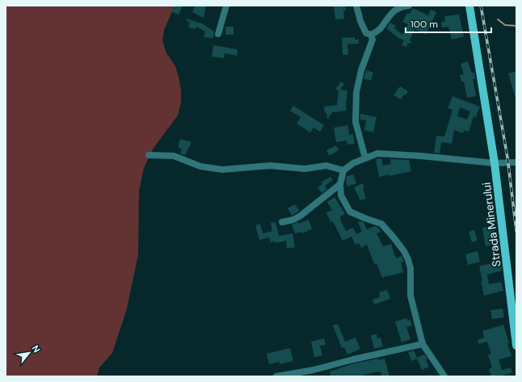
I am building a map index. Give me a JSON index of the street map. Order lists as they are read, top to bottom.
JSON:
{
  "streets": {
    "main road": ["Strada Minerului"]
  },
  "scale_bar": "100 m",
  "north": "top right"
}
